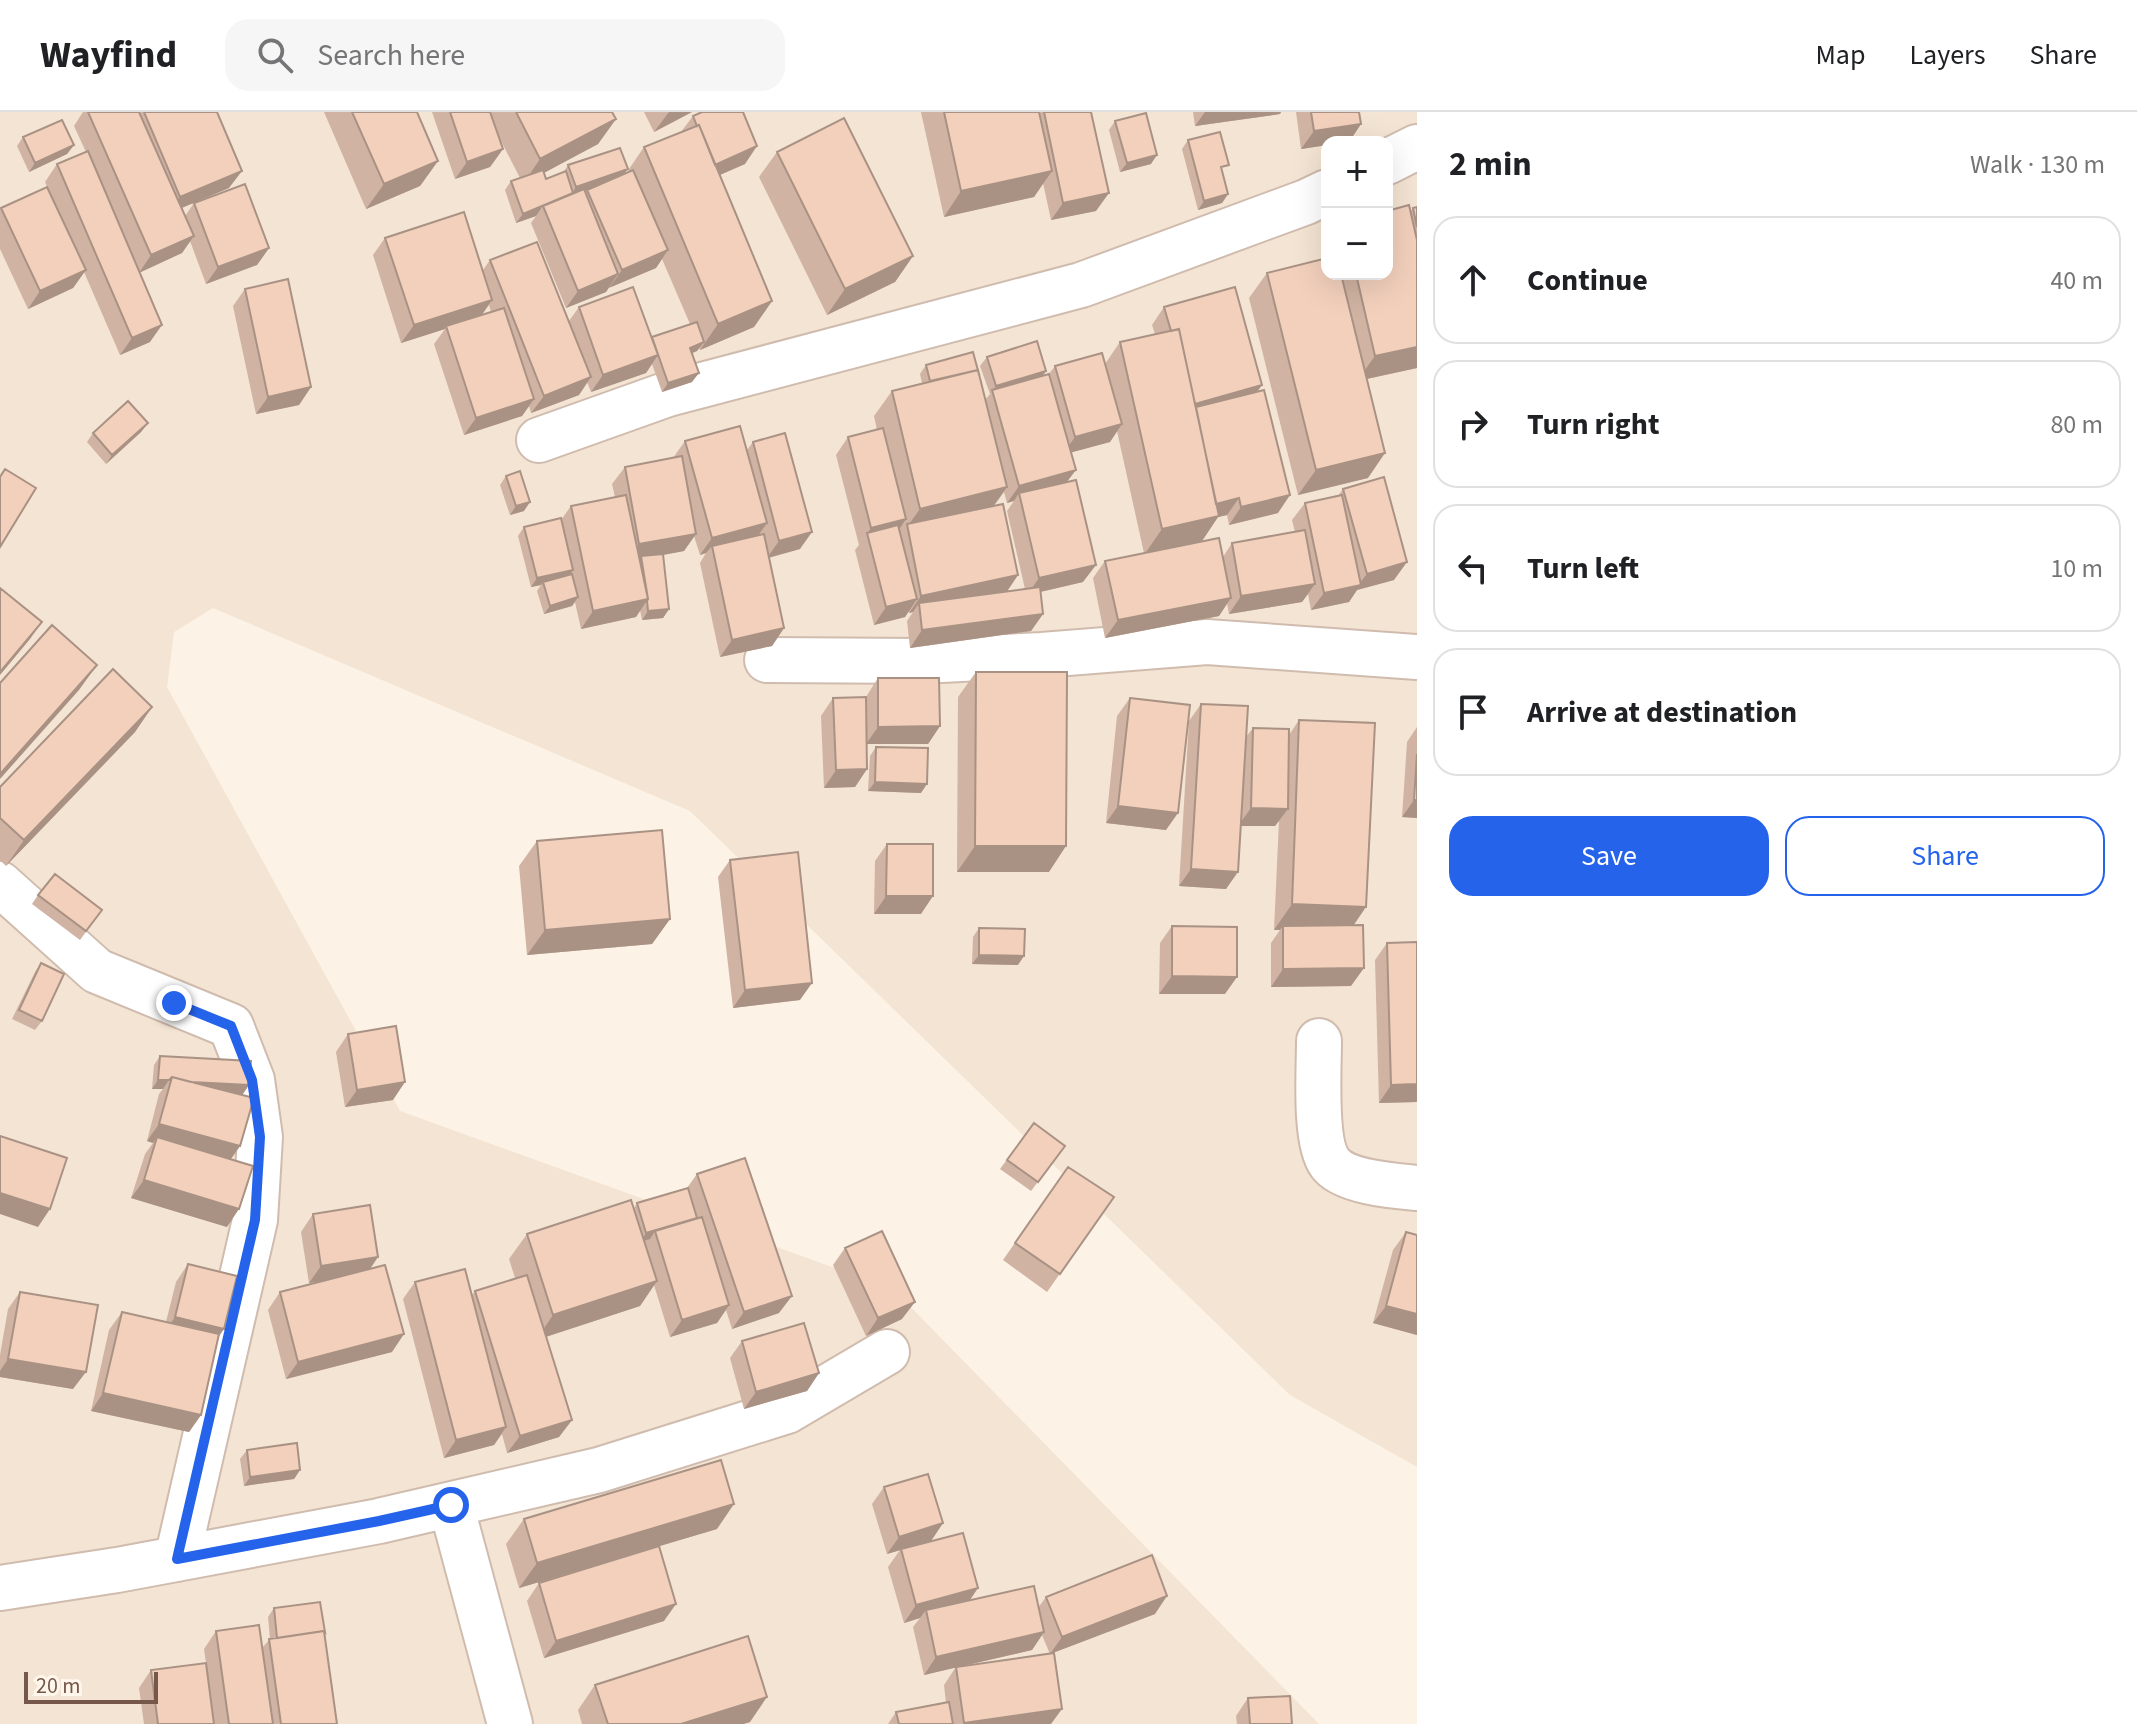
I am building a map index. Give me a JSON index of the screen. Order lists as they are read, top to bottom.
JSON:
{
  "scale_bar": "20 m",
  "page": {
    "header": "Wayfind",
    "search": "Search here",
    "nav": ["Map", "Layers", "Share"],
    "heading": ["2 min", "Walk · 130 m"],
    "map_buttons": ["+", "−"],
    "list": [
      ["Continue", "40 m"],
      ["Turn right", "80 m"],
      ["Turn left", "10 m"],
      "Arrive at destination"
    ],
    "buttons": ["Save", "Share"],
    "scale": "20 m"
  }
}
